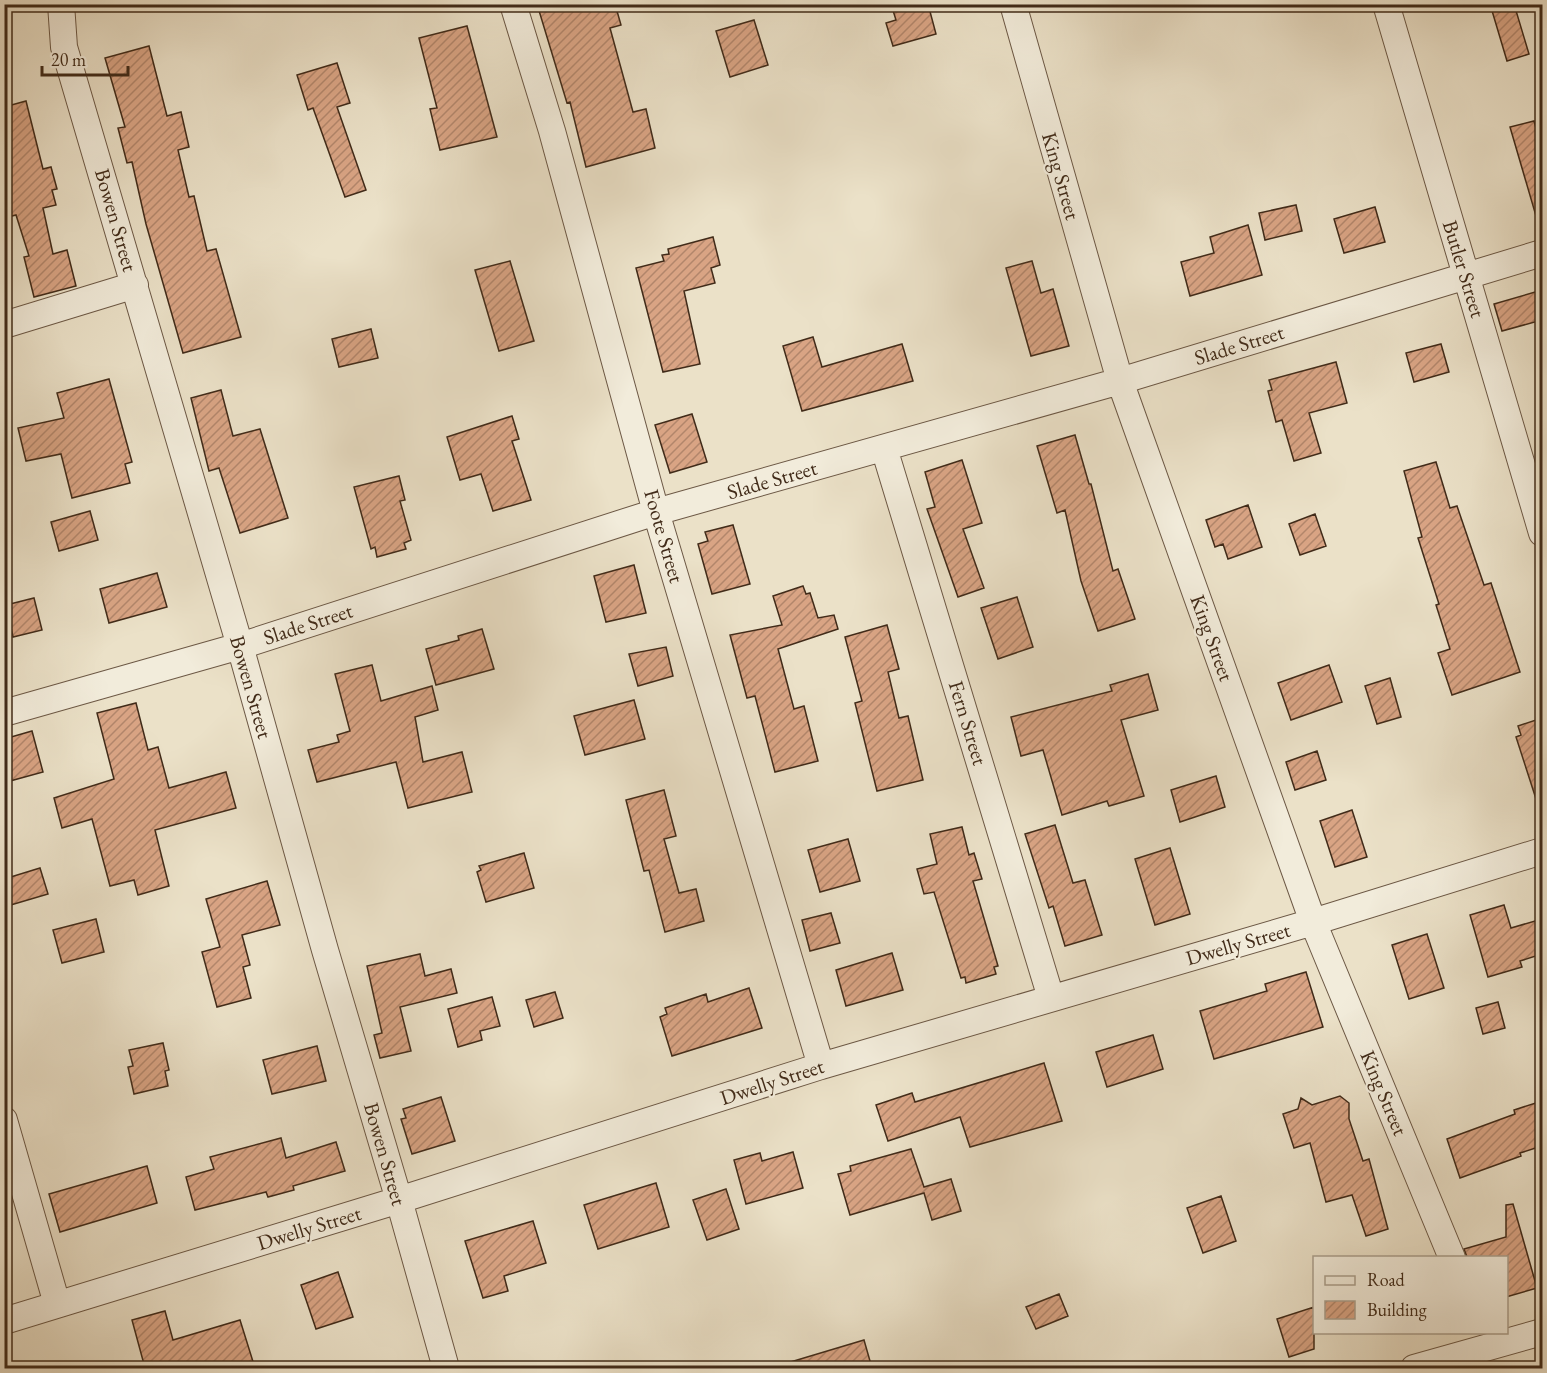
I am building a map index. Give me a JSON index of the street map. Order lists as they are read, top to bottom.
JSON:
{
  "streets": {
    "street": [
      "King Street",
      "Bowen Street",
      "Butler Street",
      "Slade Street",
      "Foote Street",
      "Fern Street",
      "Dwelly Street"
    ]
  },
  "crossings": [
    ["King Street", "Slade Street"],
    ["King Street", "Dwelly Street"],
    ["Bowen Street", "Slade Street"],
    ["Bowen Street", "Dwelly Street"],
    ["Butler Street", "Slade Street"],
    ["Slade Street", "Foote Street"],
    ["Slade Street", "Fern Street"],
    ["Foote Street", "Dwelly Street"],
    ["Fern Street", "Dwelly Street"]
  ],
  "legend": ["Road", "Building"],
  "scale_bar": "20 m"
}
